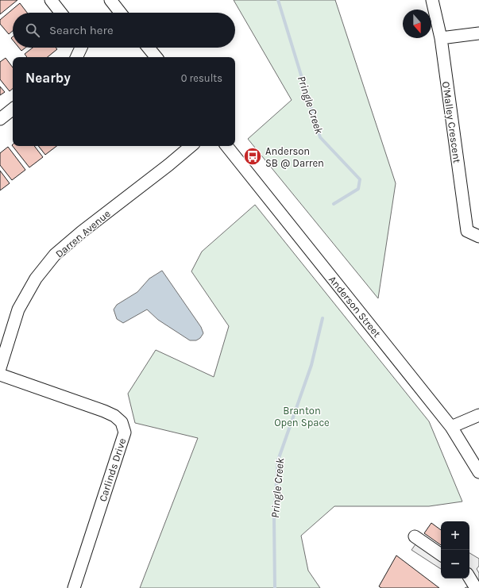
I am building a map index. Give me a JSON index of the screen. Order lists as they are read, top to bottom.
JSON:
{
  "streets": {
    "street": [
      "O'Malley Crescent",
      "Darren Avenue",
      "Anderson Street",
      "Carlinds Drive"
    ]
  },
  "water": ["Pringle Creek"],
  "parks": ["Branton Open Space"],
  "places": {
    "bus stop": ["Anderson SB @ Darren"]
  },
  "north": "bottom",
  "page": {
    "search": "Search here",
    "heading": ["Nearby", "0 results"],
    "map_buttons": ["+", "−"]
  }
}
